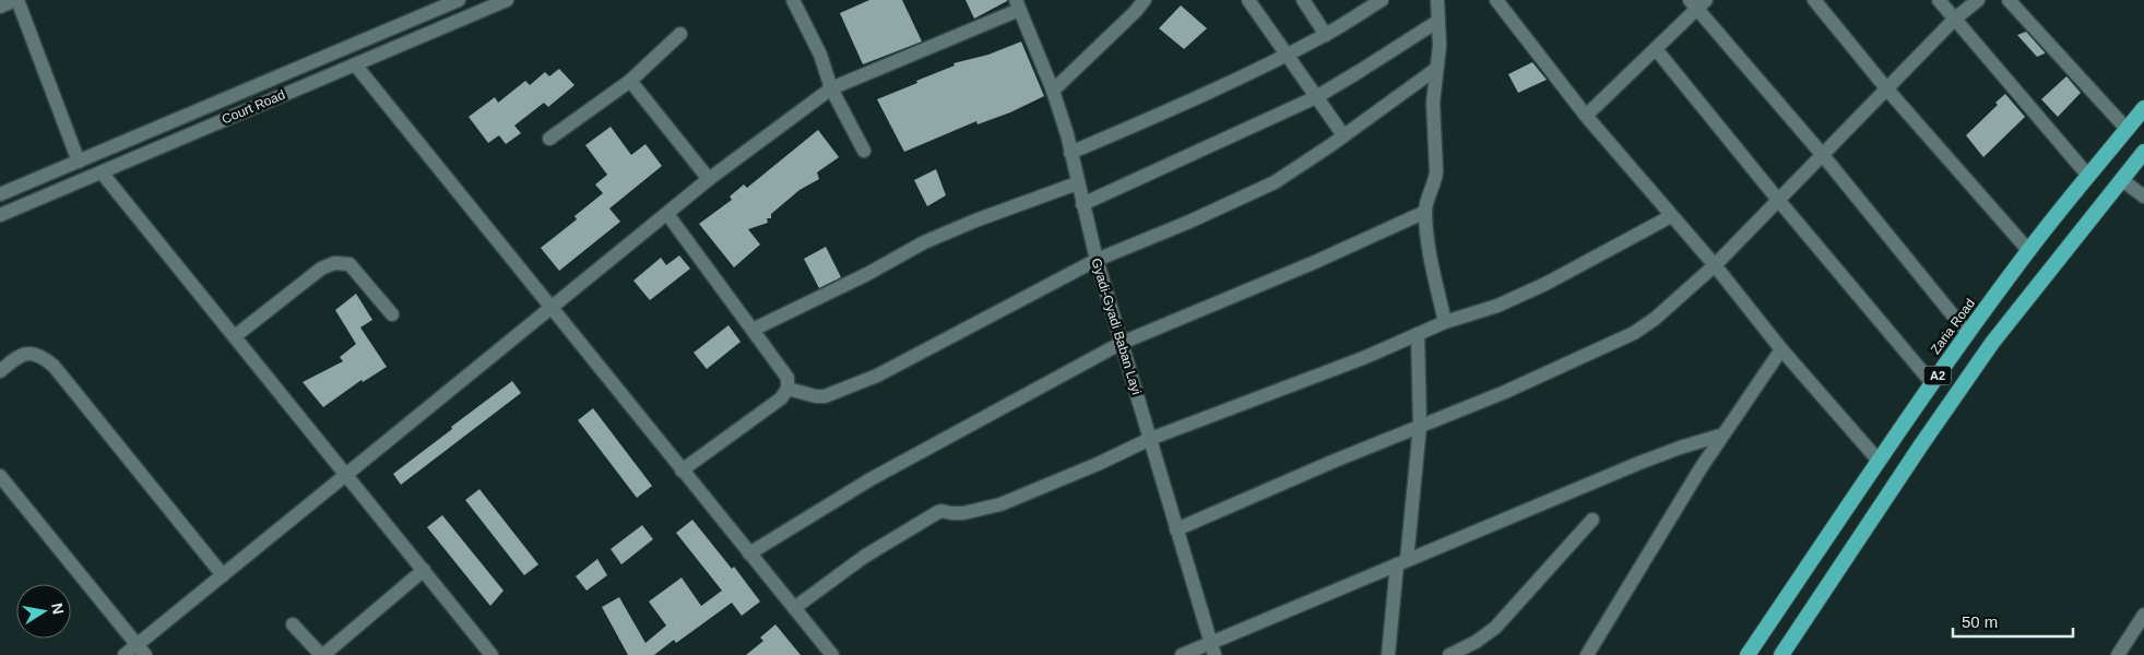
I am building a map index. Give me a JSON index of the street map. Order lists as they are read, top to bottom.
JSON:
{
  "streets": {
    "highway": ["Zaria Road", "A2"],
    "street": ["Court Road", "Gyadi-Gyadi Baban Layi"]
  },
  "scale_bar": "50 m",
  "north": "right"
}
